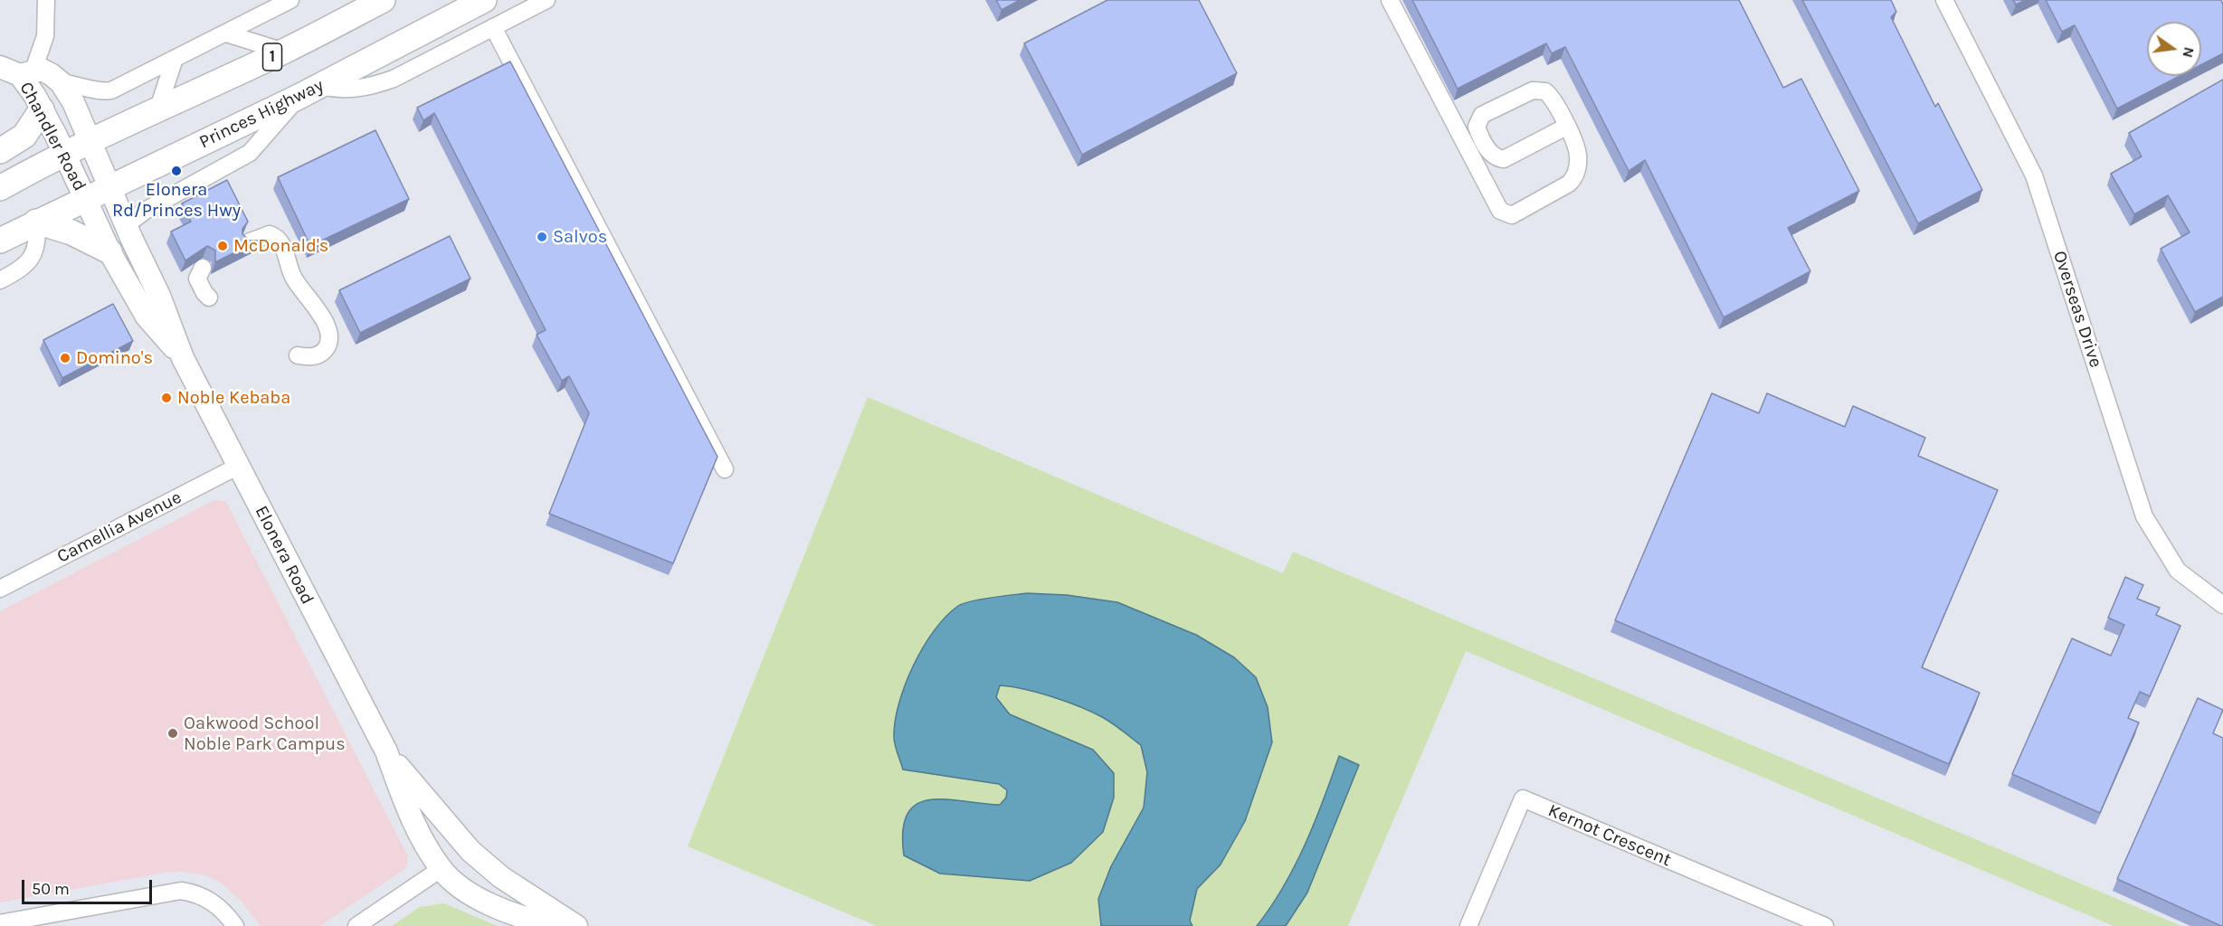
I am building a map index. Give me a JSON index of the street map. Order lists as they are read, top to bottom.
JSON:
{
  "streets": {
    "highway": ["1", "Princes Highway"],
    "main road": ["Chandler Road", "Elonera Road"],
    "street": ["Overseas Drive", "Camellia Avenue", "Kernot Crescent"]
  },
  "crossings": [
    ["1", "Chandler Road"],
    ["Princes Highway", "Chandler Road"],
    ["Princes Highway", "Elonera Road"],
    ["Chandler Road", "Elonera Road"],
    ["Camellia Avenue", "Elonera Road"]
  ],
  "places": [
    "Elonera Rd/Princes Hwy",
    "Salvos",
    "McDonald's",
    "Domino's",
    "Noble Kebaba",
    "Oakwood School Noble Park Campus"
  ],
  "scale_bar": "50 m",
  "north": "right"
}
